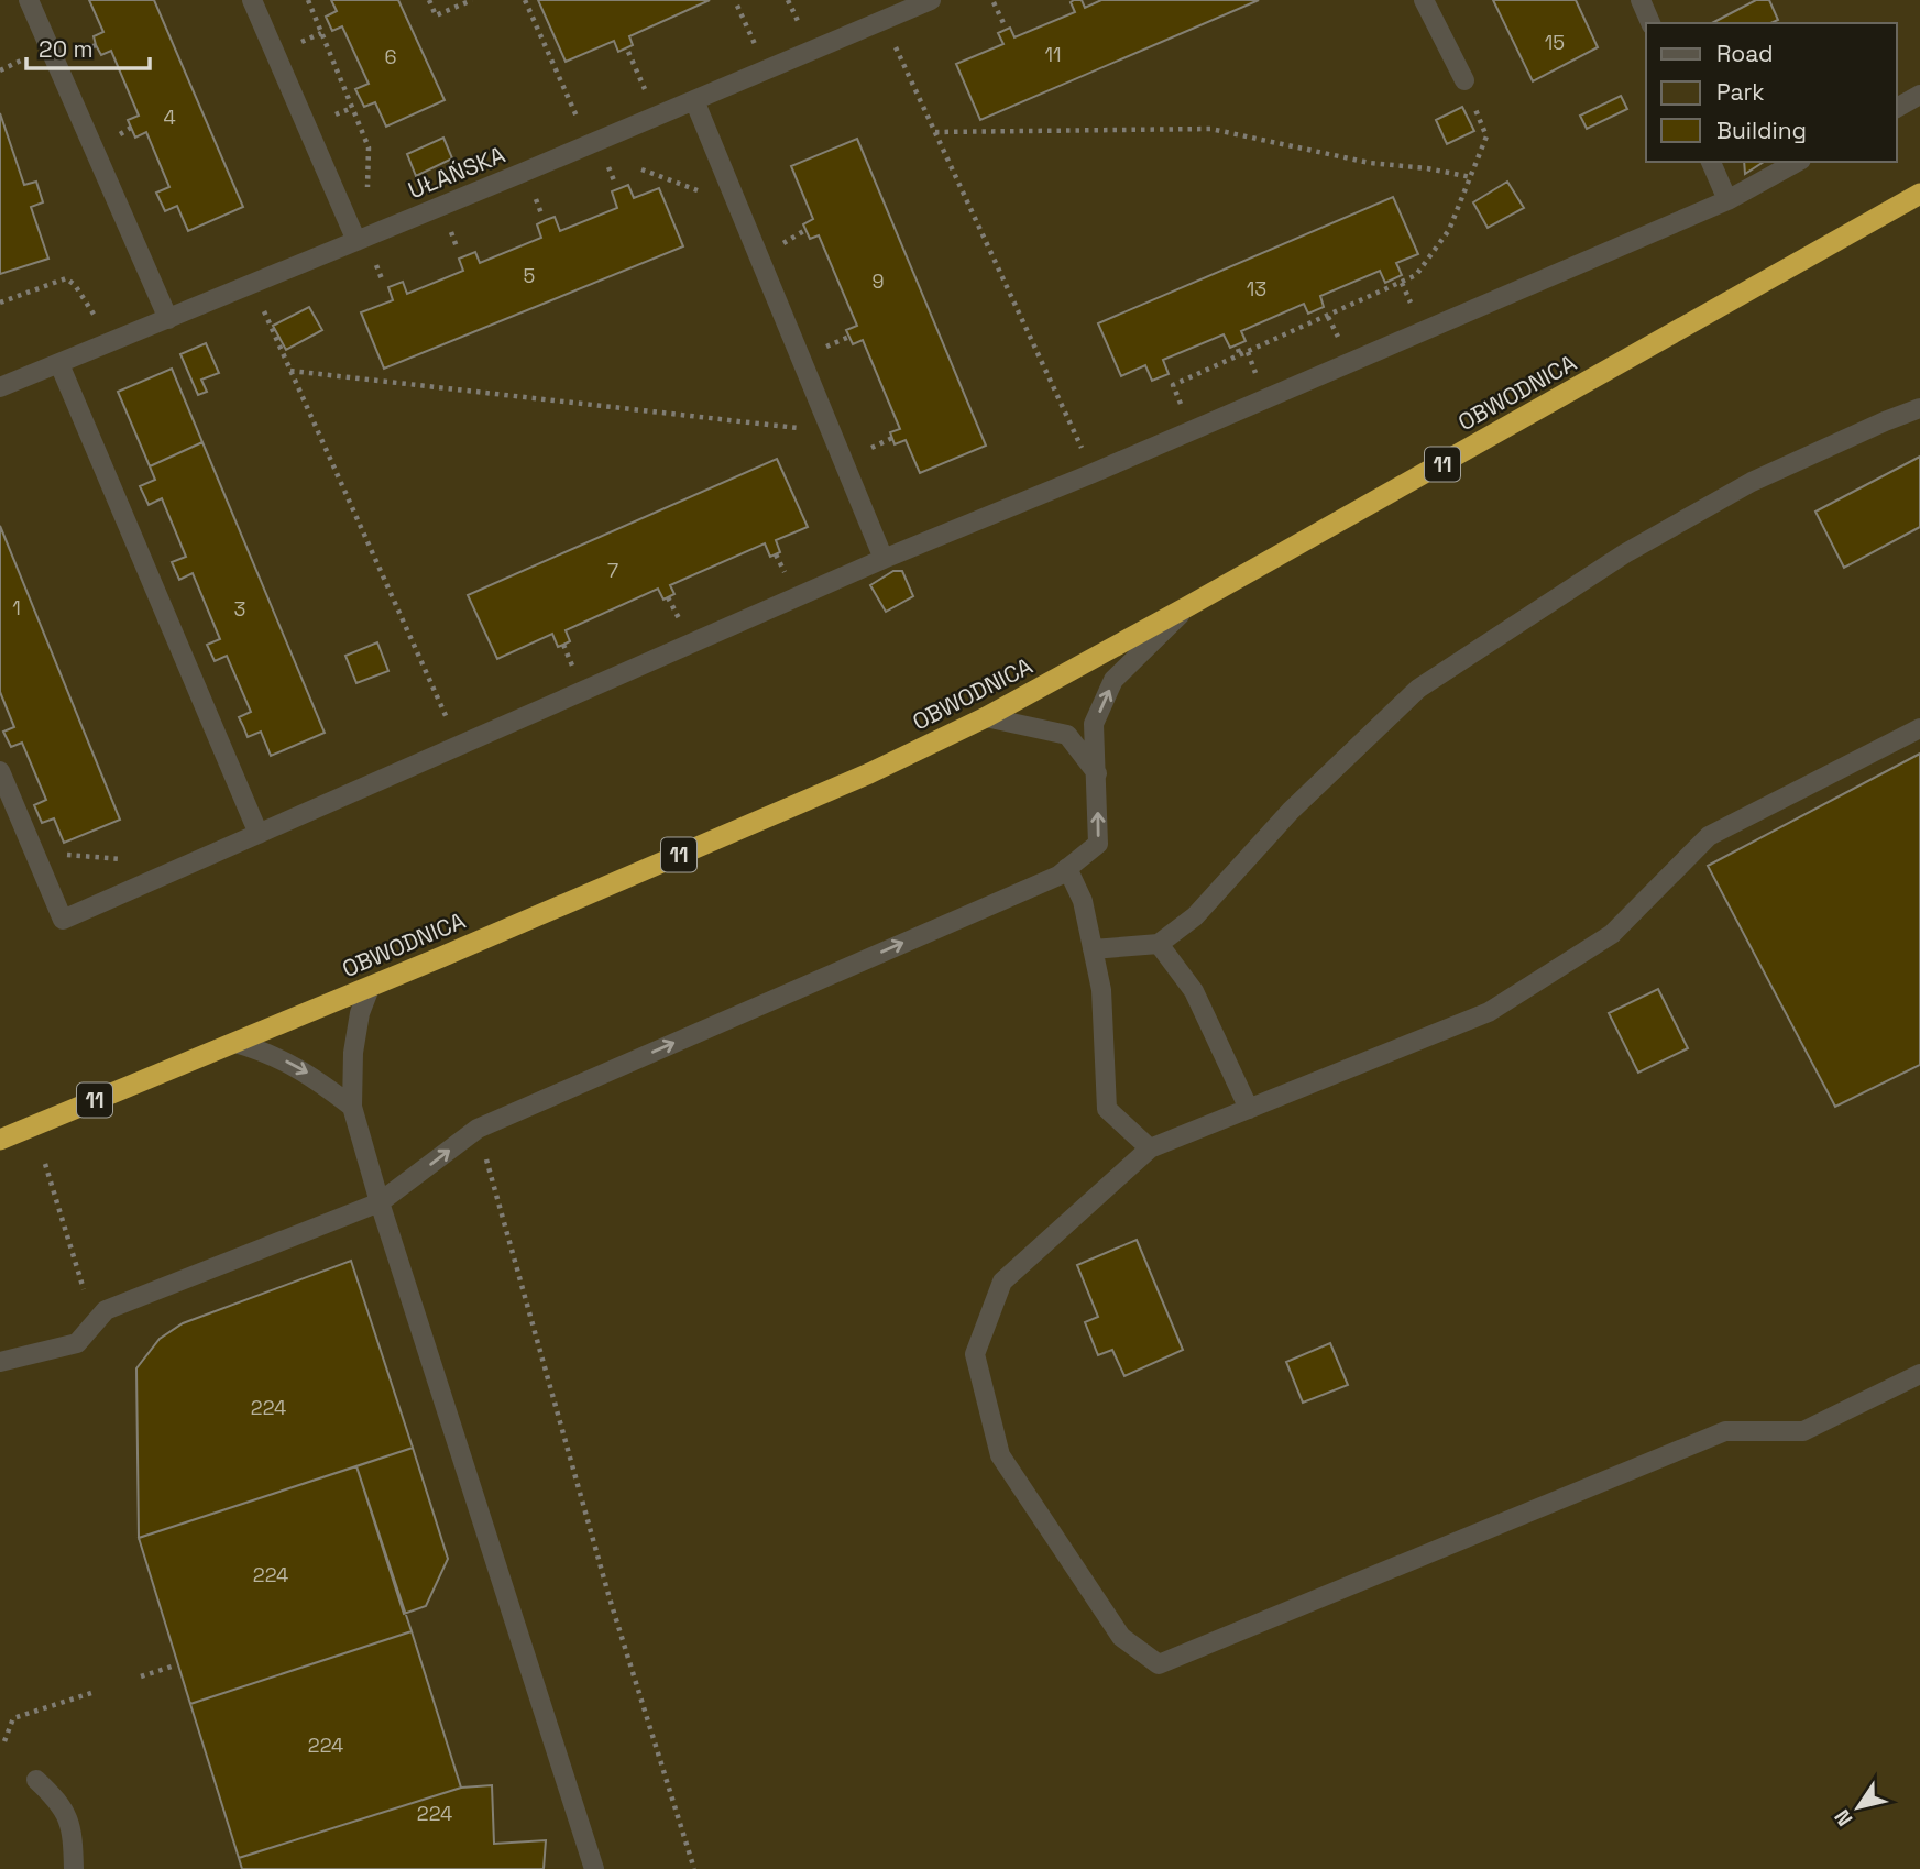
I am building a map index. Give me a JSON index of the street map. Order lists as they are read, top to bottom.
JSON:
{
  "streets": {
    "highway": ["OBWODNICA", "11"],
    "street": ["UŁAŃSKA"]
  },
  "house_numbers": [
    "15",
    "11",
    "6",
    "4",
    "5",
    "9",
    "13",
    "7",
    "1",
    "3",
    "224",
    "224",
    "224",
    "224"
  ],
  "legend": ["Road", "Park", "Building"],
  "scale_bar": "20 m",
  "north": "bottom left"
}
